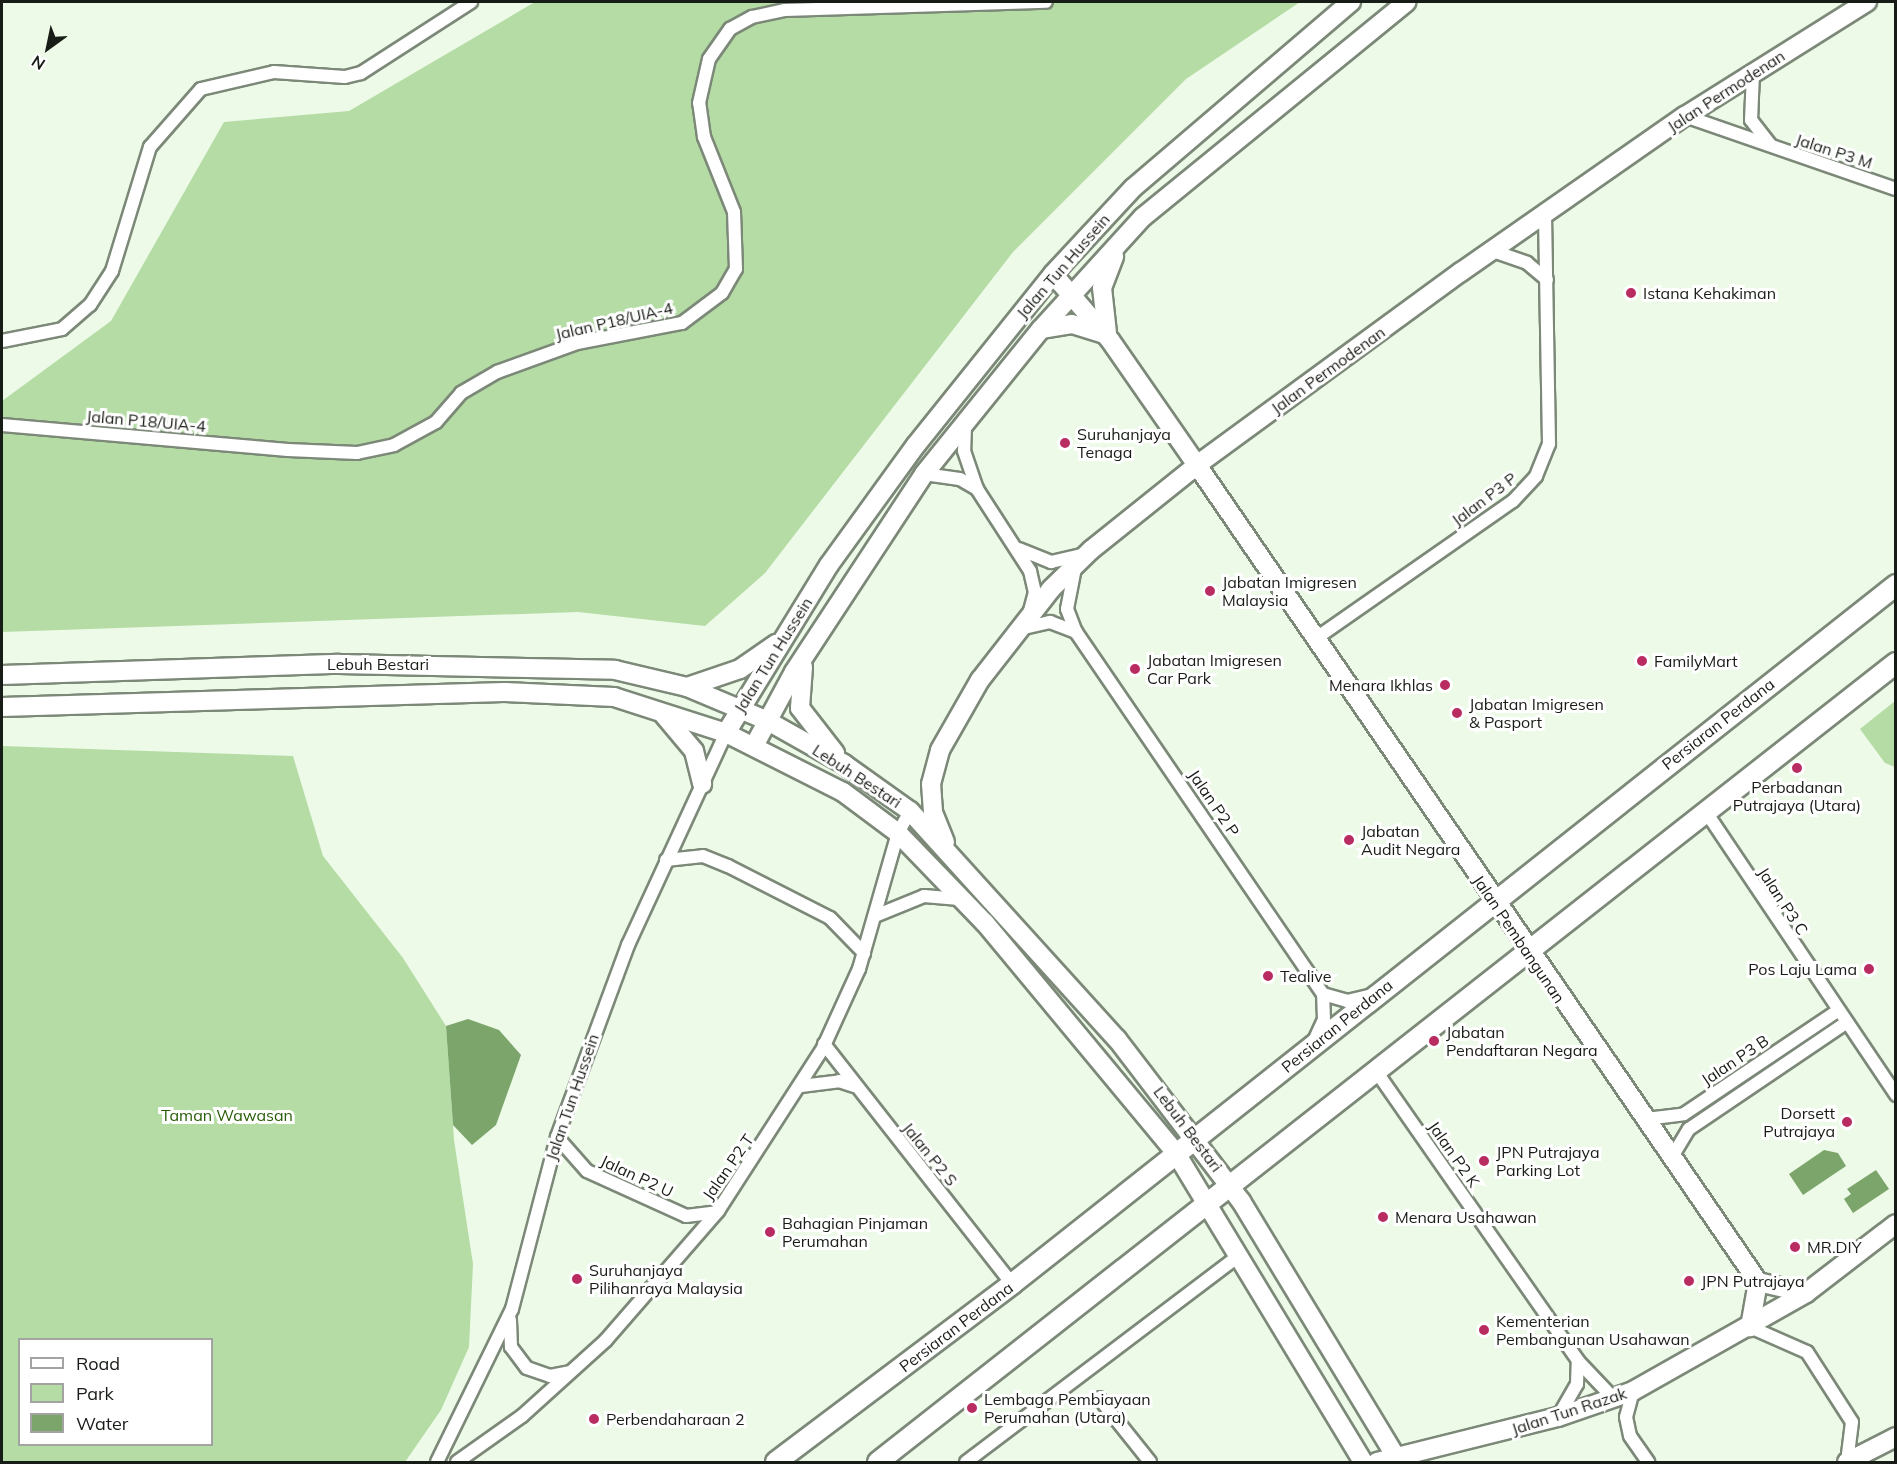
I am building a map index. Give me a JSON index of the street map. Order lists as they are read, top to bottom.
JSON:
{
  "streets": {
    "main road": [
      "Jalan Permodenan",
      "Jalan Tun Hussein",
      "Lebuh Bestari",
      "Persiaran Perdana",
      "Jalan Pembangunan",
      "Jalan Tun Razak"
    ],
    "street": [
      "Jalan P3 M",
      "Jalan P18/UIA-4",
      "Jalan P3 P",
      "Jalan P2 P",
      "Jalan P3 C",
      "Jalan P3 B",
      "Jalan P2 S",
      "Jalan P2 K",
      "Jalan P2 T",
      "Jalan P2 U"
    ]
  },
  "crossings": [
    ["Jalan Permodenan", "Jalan P3 M"],
    ["Jalan Permodenan", "Jalan P3 P"],
    ["Jalan Permodenan", "Lebuh Bestari"],
    ["Jalan Permodenan", "Jalan P2 P"],
    ["Jalan Permodenan", "Jalan Pembangunan"],
    ["Jalan Tun Hussein", "Lebuh Bestari"],
    ["Jalan Tun Hussein", "Jalan Pembangunan"],
    ["Jalan Tun Hussein", "Jalan P2 U"],
    ["Jalan P3 P", "Jalan Pembangunan"],
    ["Lebuh Bestari", "Persiaran Perdana"],
    ["Lebuh Bestari", "Jalan P2 T"],
    ["Lebuh Bestari", "Jalan Tun Razak"],
    ["Persiaran Perdana", "Jalan Pembangunan"],
    ["Persiaran Perdana", "Jalan P2 S"],
    ["Jalan P3 C", "Jalan P3 B"],
    ["Jalan Pembangunan", "Jalan P3 B"],
    ["Jalan P2 S", "Jalan P2 T"],
    ["Jalan P2 K", "Jalan Tun Razak"],
    ["Jalan P2 T", "Jalan P2 U"]
  ],
  "parks": ["Taman Wawasan"],
  "places": [
    "Istana Kehakiman",
    "Suruhanjaya Tenaga",
    "Jabatan Imigresen Malaysia",
    "FamilyMart",
    "Jabatan Imigresen Car Park",
    "Menara Ikhlas",
    "Jabatan Imigresen & Pasport",
    "Perbadanan Putrajaya (Utara)",
    "Jabatan Audit Negara",
    "Pos Laju Lama",
    "Tealive",
    "Jabatan Pendaftaran Negara",
    "Dorsett Putrajaya",
    "JPN Putrajaya Parking Lot",
    "Menara Usahawan",
    "Bahagian Pinjaman Perumahan",
    "MR.DIY",
    "Suruhanjaya Pilihanraya Malaysia",
    "JPN Putrajaya",
    "Kementerian Pembangunan Usahawan",
    "Lembaga Pembiayaan Perumahan (Utara)",
    "Perbendaharaan 2"
  ],
  "legend": ["Road", "Park", "Water"],
  "north": "bottom left"
}
